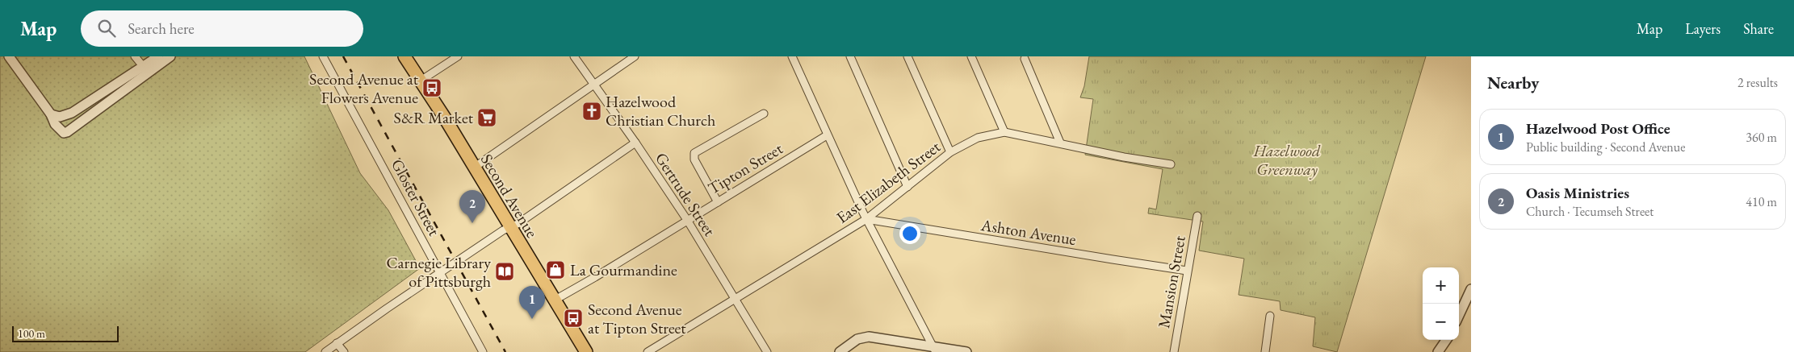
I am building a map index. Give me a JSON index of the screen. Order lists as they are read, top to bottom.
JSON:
{
  "streets": {
    "main road": ["Second Avenue"],
    "street": [
      "Tipton Street",
      "East Elizabeth Street",
      "Gertrude Street",
      "Gloster Street",
      "Ashton Avenue",
      "Mansion Street"
    ]
  },
  "crossings": [
    ["Tipton Street", "Gertrude Street"],
    ["Tipton Street", "Second Avenue"],
    ["East Elizabeth Street", "Gertrude Street"],
    ["East Elizabeth Street", "Ashton Avenue"],
    ["Ashton Avenue", "Mansion Street"]
  ],
  "parks": ["Hazelwood Greenway"],
  "places": {
    "bus stop": ["Second Avenue at Flowers Avenue", "Second Avenue at Tipton Street"],
    "church": ["Hazelwood Christian Church"],
    "supermarket": ["S&R Market"],
    "shop": ["La Gourmandine"],
    "library": ["Carnegie Library of Pittsburgh"]
  },
  "scale_bar": "100 m",
  "page": {
    "header": "Map",
    "search": "Search here",
    "nav": ["Map", "Layers", "Share"],
    "heading": ["Nearby", "2 results"],
    "list": [
      {
        "mark": "1",
        "name": "Hazelwood Post Office",
        "note": "Public building · Second Avenue",
        "value": "360 m"
      },
      {
        "mark": "2",
        "name": "Oasis Ministries",
        "note": "Church · Tecumseh Street",
        "value": "410 m"
      }
    ],
    "pins": ["2", "1"],
    "map_buttons": ["+", "−"],
    "scale": "100 m"
  }
}
